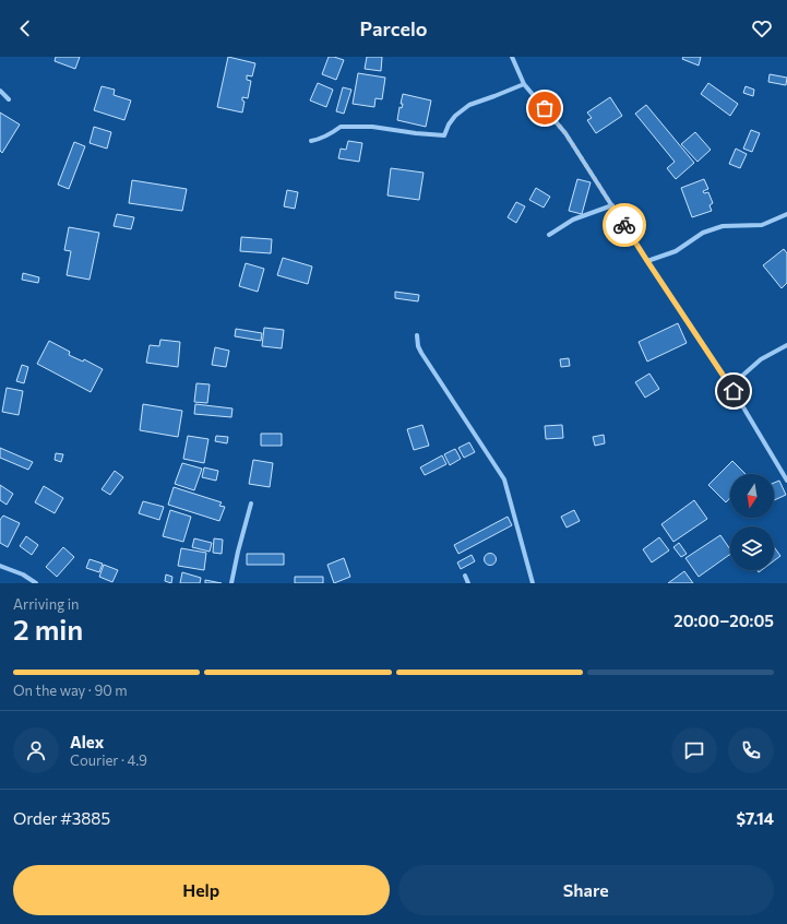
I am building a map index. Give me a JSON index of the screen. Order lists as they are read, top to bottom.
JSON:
{
  "north": "bottom",
  "page": {
    "header": "Parcelo",
    "heading": ["2 min", "Arriving in", "20:00–20:05"],
    "panel": [
      "Alex",
      "Courier · 4.9",
      "Order #3885",
      "$7.14"
    ],
    "bar": "On the way · 90 m",
    "buttons": ["Help", "Share"]
  }
}
